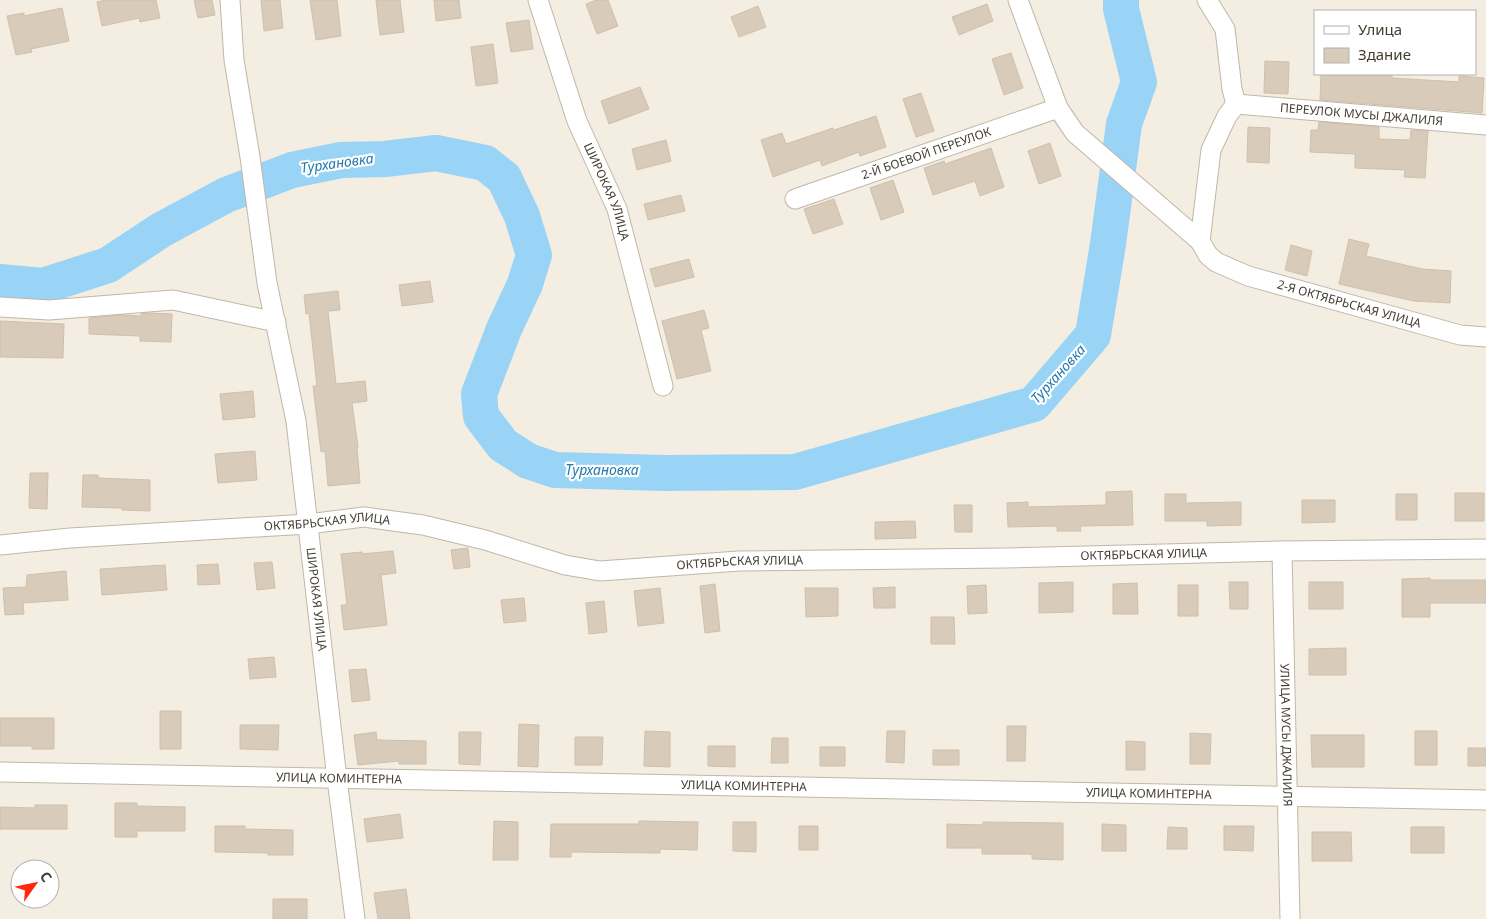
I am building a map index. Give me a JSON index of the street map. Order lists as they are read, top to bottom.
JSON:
{
  "streets": {
    "street": [
      "ПЕРЕУЛОК МУСЫ ДЖАЛИЛЯ",
      "2-Й БОЕВОЙ ПЕРЕУЛОК",
      "ШИРОКАЯ УЛИЦА",
      "2-Я ОКТЯБРЬСКАЯ УЛИЦА",
      "ОКТЯБРЬСКАЯ УЛИЦА",
      "УЛИЦА МУСЫ ДЖАЛИЛЯ",
      "УЛИЦА КОМИНТЕРНА"
    ]
  },
  "crossings": [
    ["ШИРОКАЯ УЛИЦА", "ОКТЯБРЬСКАЯ УЛИЦА"],
    ["ШИРОКАЯ УЛИЦА", "УЛИЦА КОМИНТЕРНА"],
    ["ОКТЯБРЬСКАЯ УЛИЦА", "УЛИЦА МУСЫ ДЖАЛИЛЯ"],
    ["УЛИЦА МУСЫ ДЖАЛИЛЯ", "УЛИЦА КОМИНТЕРНА"]
  ],
  "water": ["Турхановка"],
  "legend": ["Улица", "Здание"],
  "north": "top right"
}
